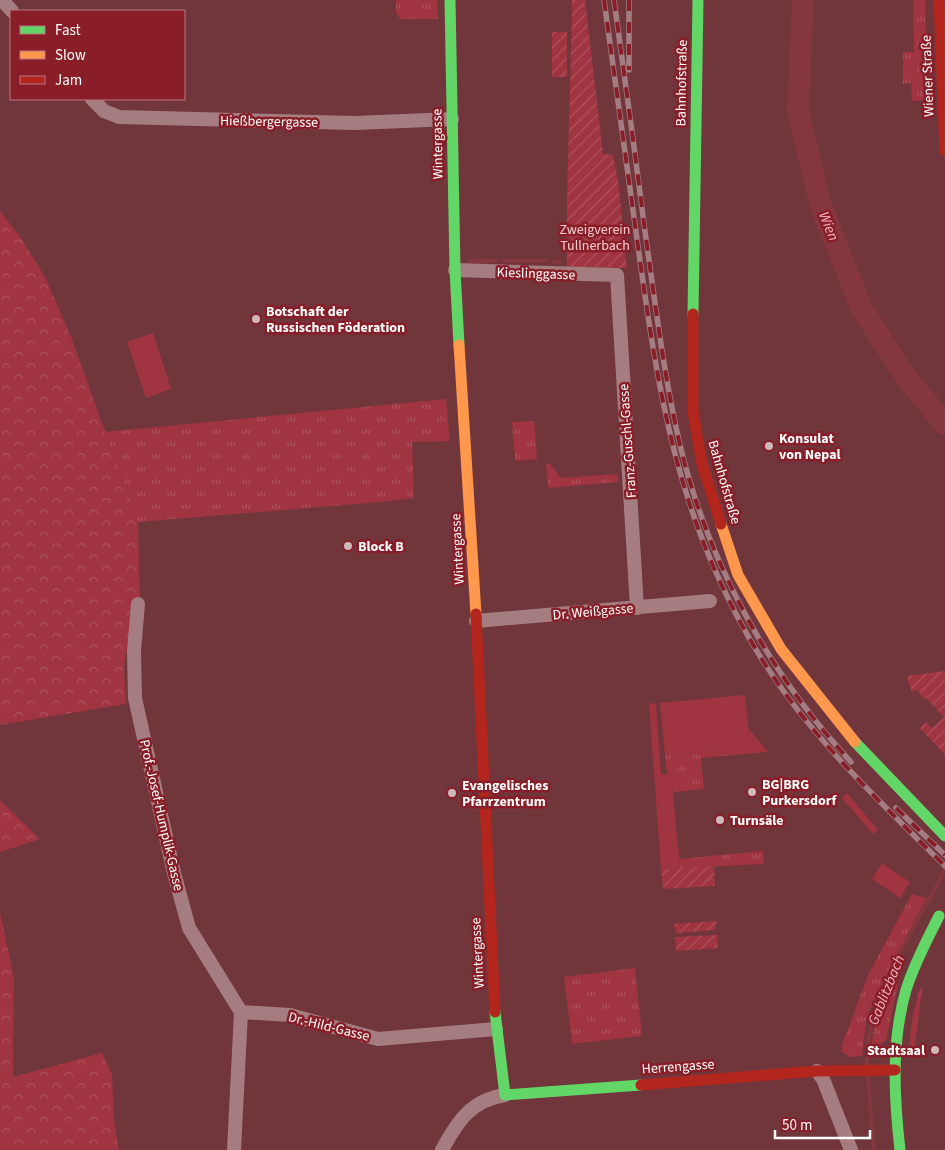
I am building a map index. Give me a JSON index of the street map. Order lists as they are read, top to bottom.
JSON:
{
  "streets": {
    "street": [
      "Wiener Straße",
      "Bahnhofstraße",
      "Hießbergergasse",
      "Wintergasse",
      "Kieslinggasse",
      "Franz-Guschl-Gasse",
      "Dr. Weißgasse",
      "Prof.-Josef-Humplik-Gasse",
      "Dr.-Hild-Gasse",
      "Herrengasse"
    ]
  },
  "crossings": [
    ["Hießbergergasse", "Wintergasse"],
    ["Wintergasse", "Kieslinggasse"],
    ["Wintergasse", "Dr. Weißgasse"],
    ["Wintergasse", "Dr.-Hild-Gasse"],
    ["Wintergasse", "Herrengasse"],
    ["Kieslinggasse", "Franz-Guschl-Gasse"],
    ["Franz-Guschl-Gasse", "Dr. Weißgasse"],
    ["Prof.-Josef-Humplik-Gasse", "Dr.-Hild-Gasse"]
  ],
  "water": ["Wien", "Gablitzbach"],
  "parks": ["Zweigverein Tullnerbach"],
  "places": [
    "Botschaft der Russischen Föderation",
    "Konsulat von Nepal",
    "Block B",
    "BG|BRG Purkersdorf",
    "Evangelisches Pfarrzentrum",
    "Turnsäle",
    "Stadtsaal"
  ],
  "legend": ["Fast", "Slow", "Jam"],
  "scale_bar": "50 m"
}
